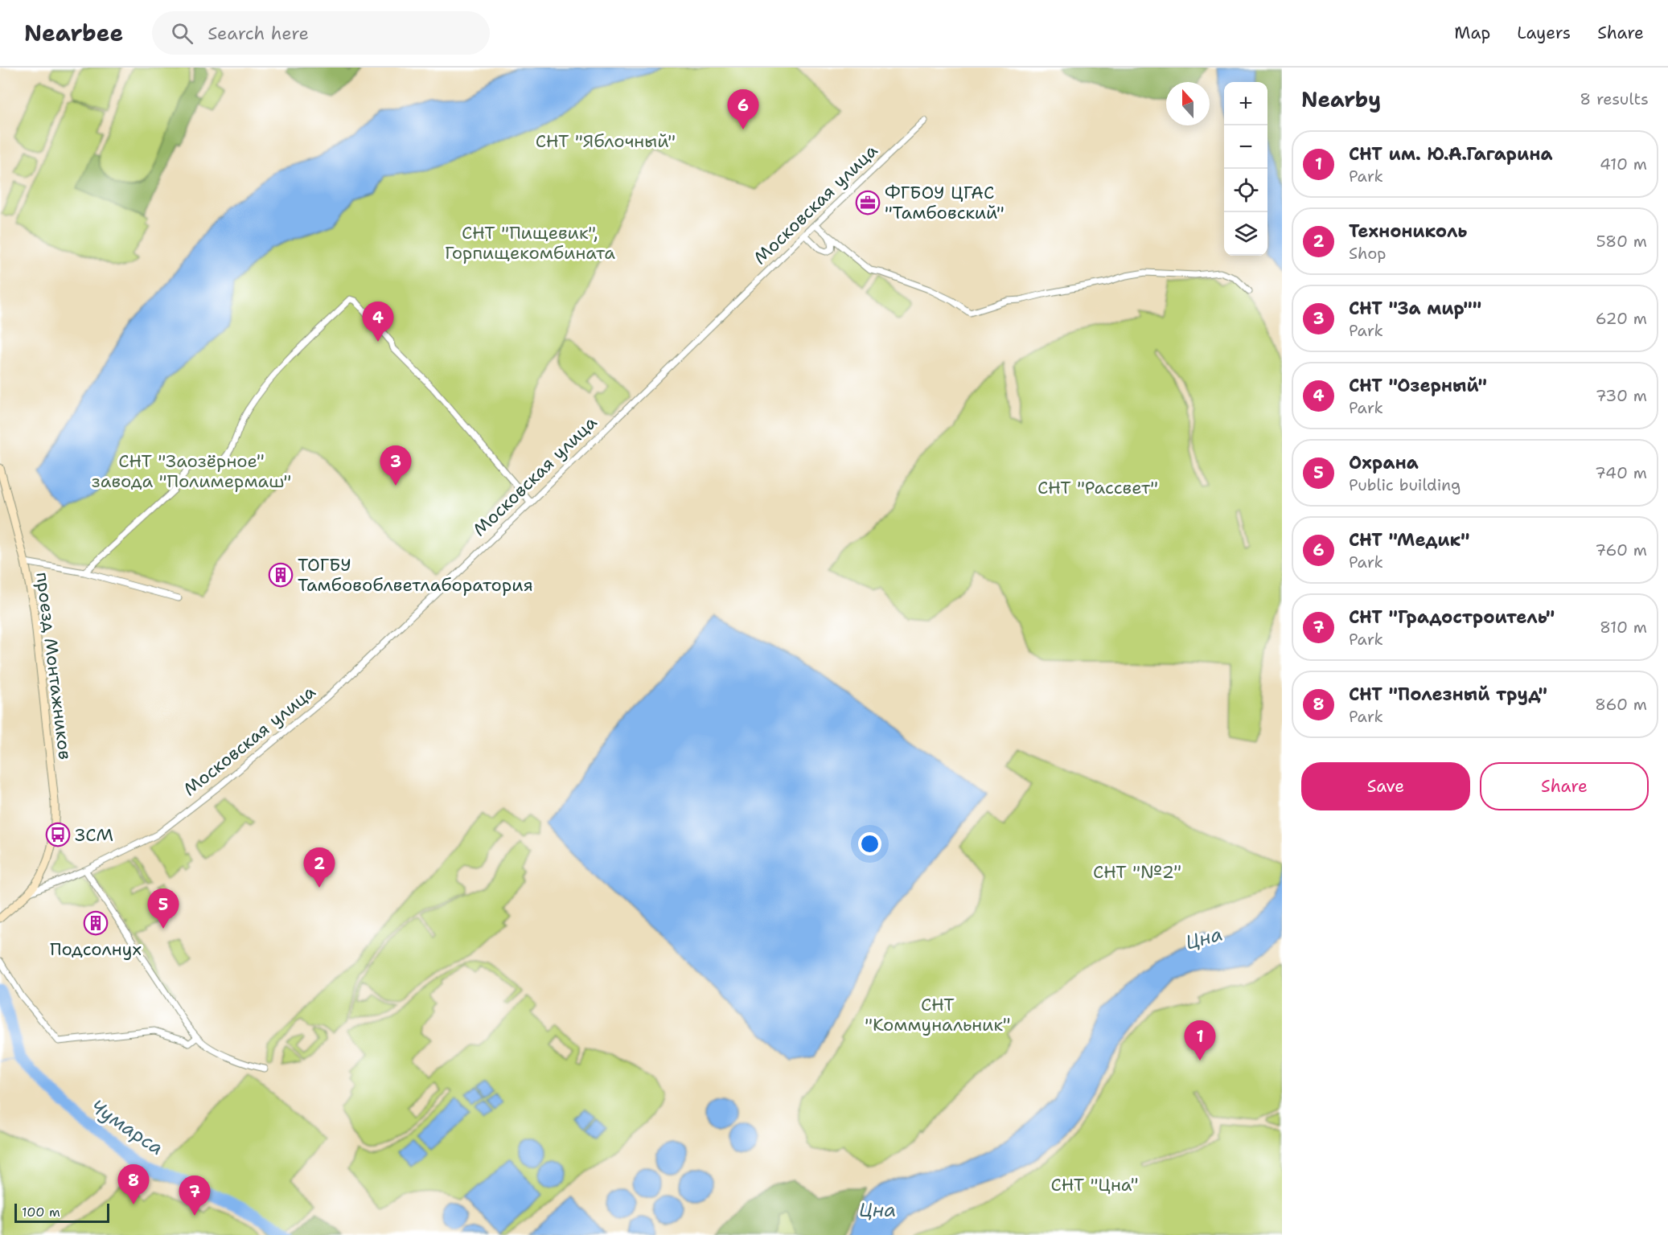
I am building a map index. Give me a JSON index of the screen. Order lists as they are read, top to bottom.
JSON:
{
  "streets": {
    "main road": ["Московская улица", "проезд Монтажников"]
  },
  "crossings": [
    ["Московская улица", "проезд Монтажников"]
  ],
  "water": ["Цна", "Чумарса"],
  "parks": [
    "СНТ \"Яблочный\"",
    "СНТ \"Пищевик\", Горпищекомбината",
    "СНТ \"Заозёрное\" завода \"Полимермаш\"",
    "СНТ \"Рассвет\"",
    "СНТ \"№2\"",
    "СНТ \"Коммунальник\"",
    "СНТ \"Цна\""
  ],
  "places": {
    "office": ["ФГБОУ ЦГАС \"Тамбовский\""],
    "building": ["ТОГБУ Тамбовоблветлаборатория", "Подсолнух"],
    "bus stop": ["ЗСМ"]
  },
  "scale_bar": "100 m",
  "north": "top",
  "page": {
    "header": "Nearbee",
    "search": "Search here",
    "nav": ["Map", "Layers", "Share"],
    "heading": ["Nearby", "8 results"],
    "map_buttons": ["+", "−"],
    "pins": [
      "6",
      "4",
      "3",
      "2",
      "5",
      "1",
      "8",
      "7"
    ],
    "list": [
      {
        "mark": "1",
        "name": "СНТ им. Ю.А.Гагарина",
        "note": "Park",
        "value": "410 m"
      },
      {
        "mark": "2",
        "name": "Технониколь",
        "note": "Shop",
        "value": "580 m"
      },
      {
        "mark": "3",
        "name": "СНТ \"За мир\"\"",
        "note": "Park",
        "value": "620 m"
      },
      {
        "mark": "4",
        "name": "СНТ \"Озерный\"",
        "note": "Park",
        "value": "730 m"
      },
      {
        "mark": "5",
        "name": "Охрана",
        "note": "Public building",
        "value": "740 m"
      },
      {
        "mark": "6",
        "name": "СНТ \"Медик\"",
        "note": "Park",
        "value": "760 m"
      },
      {
        "mark": "7",
        "name": "СНТ \"Градостроитель\"",
        "note": "Park",
        "value": "810 m"
      },
      {
        "mark": "8",
        "name": "СНТ \"Полезный труд\"",
        "note": "Park",
        "value": "860 m"
      }
    ],
    "buttons": ["Save", "Share"],
    "scale": "100 m"
  }
}
